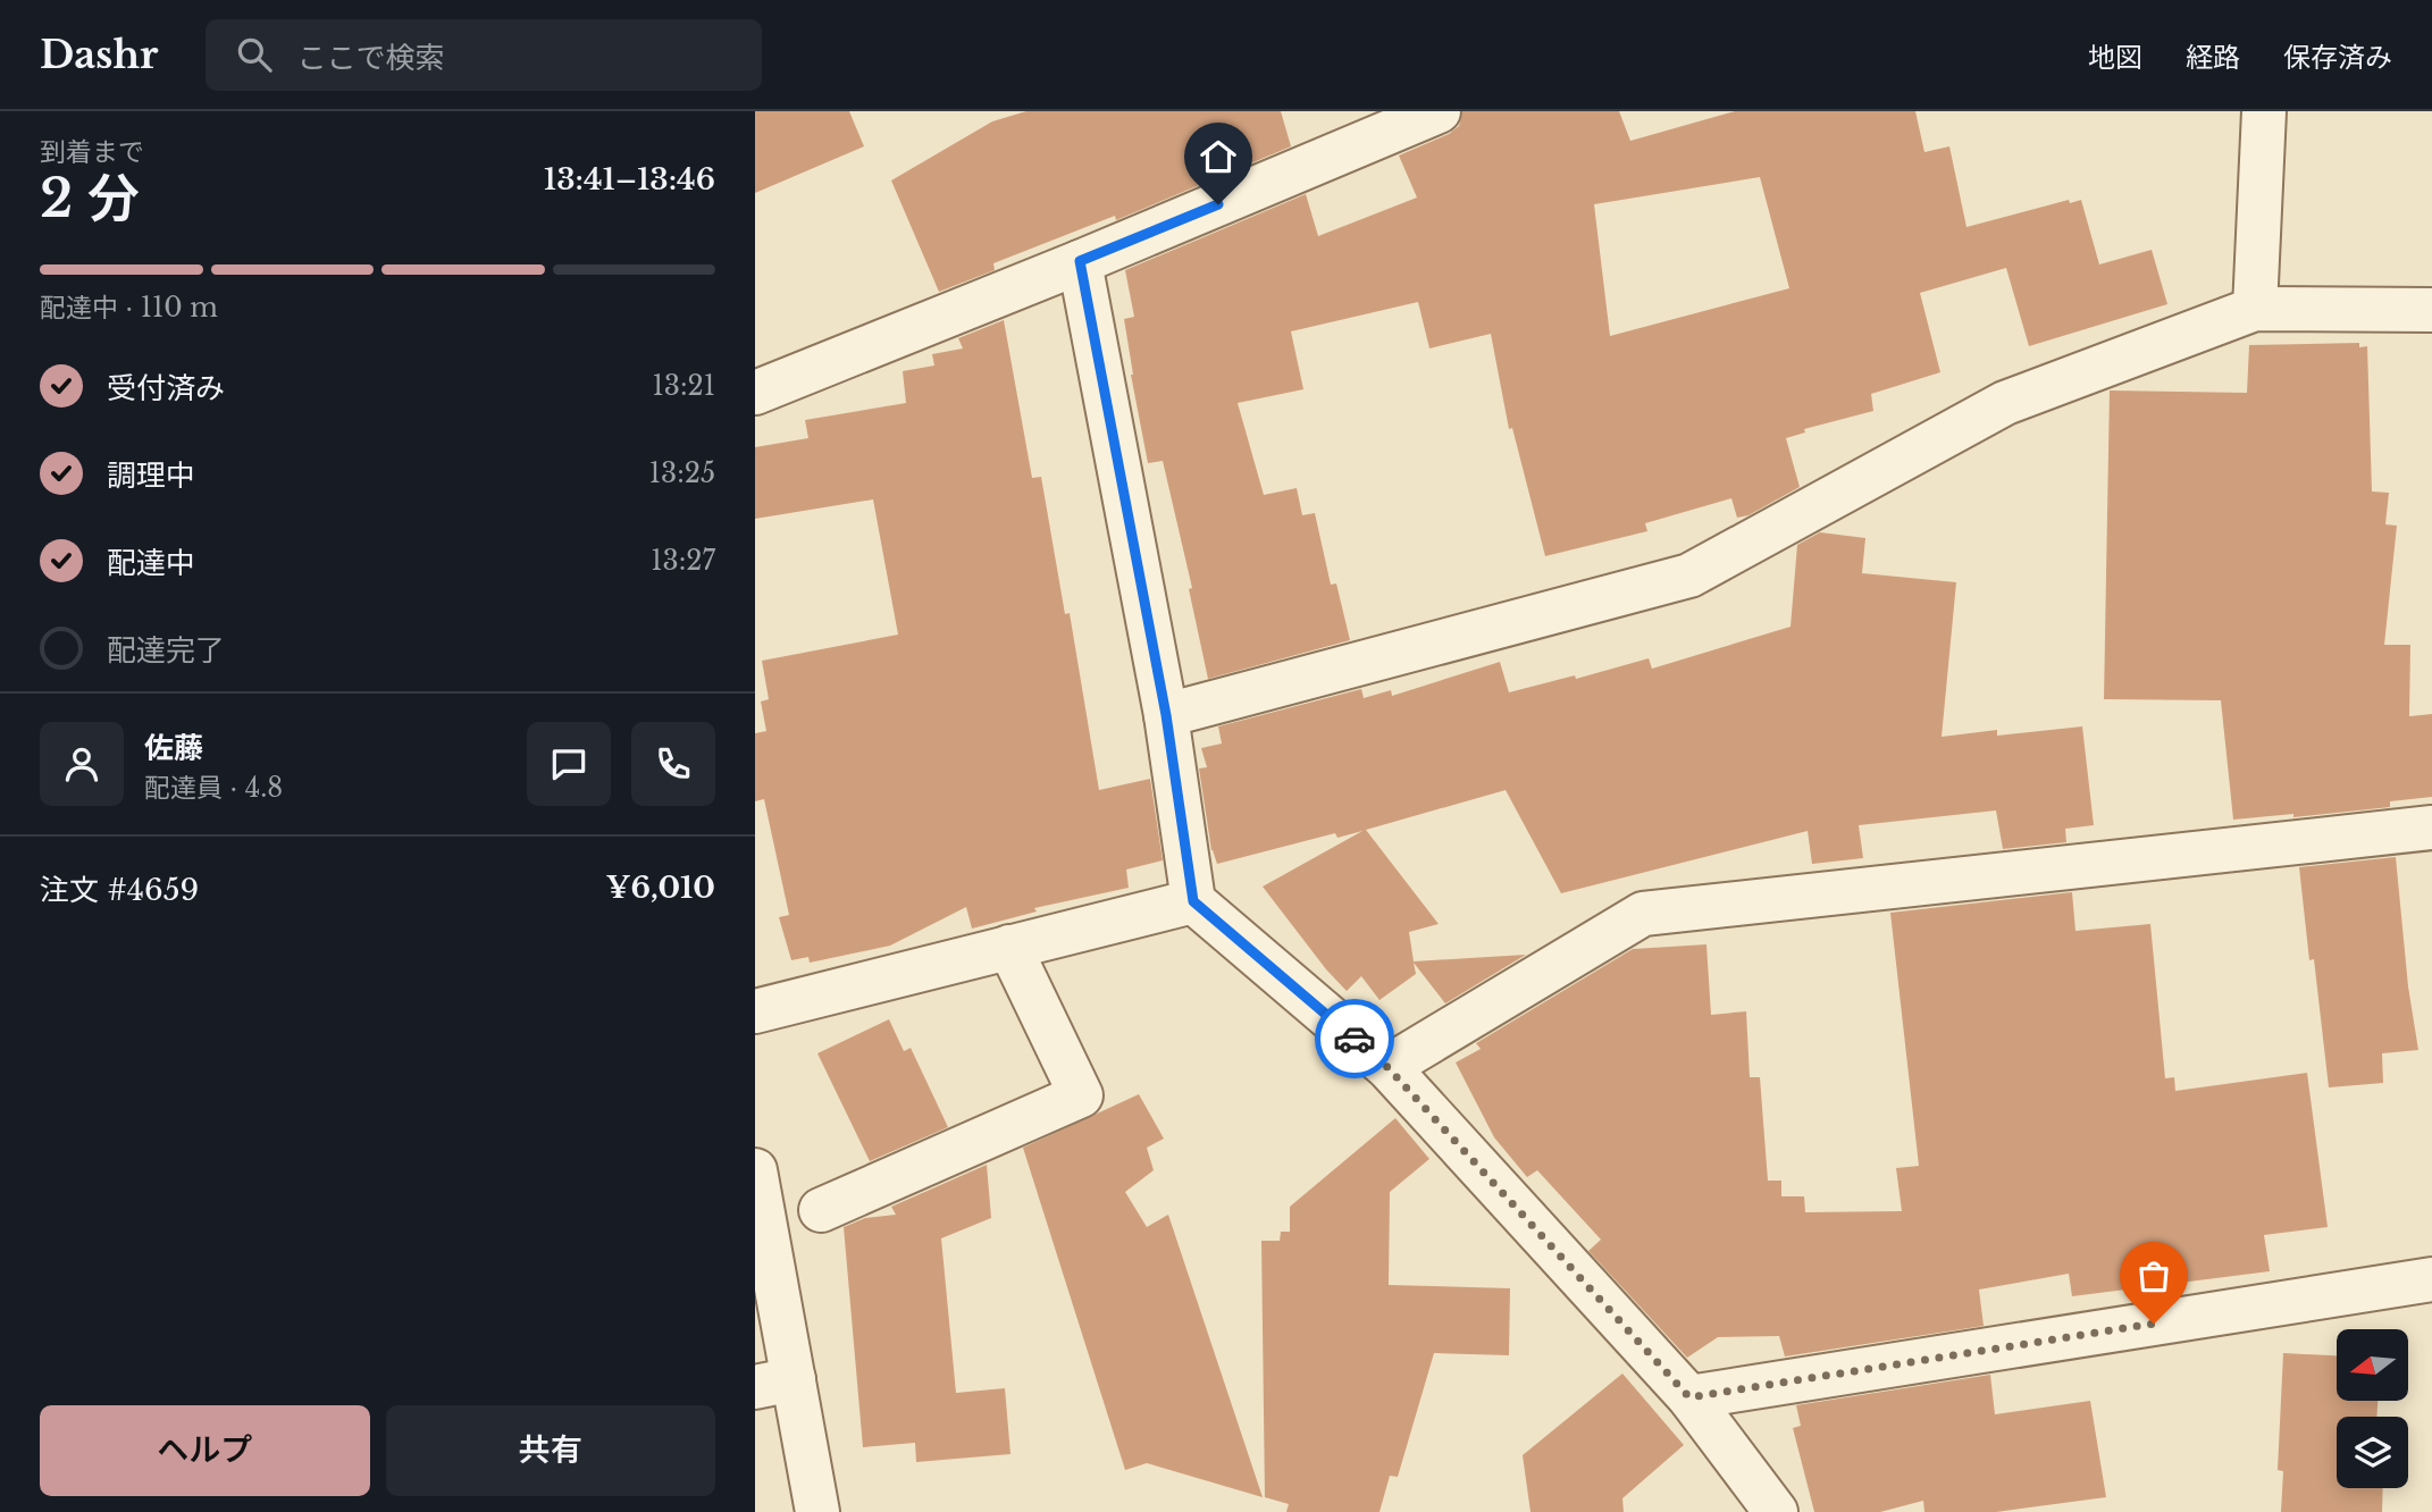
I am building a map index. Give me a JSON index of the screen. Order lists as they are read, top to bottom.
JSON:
{
  "north": "left",
  "page": {
    "header": "Dashr",
    "search": "ここで検索",
    "nav": ["地図", "経路", "保存済み"],
    "heading": ["2 分", "到着まで", "13:41–13:46"],
    "panel": [
      "佐藤",
      "配達員 · 4.8",
      "注文 #4659",
      "¥6,010"
    ],
    "bar": "配達中 · 110 m",
    "list": [
      ["受付済み", "13:21"],
      ["調理中", "13:25"],
      ["配達中", "13:27"],
      "配達完了"
    ],
    "buttons": ["ヘルプ", "共有"]
  }
}
